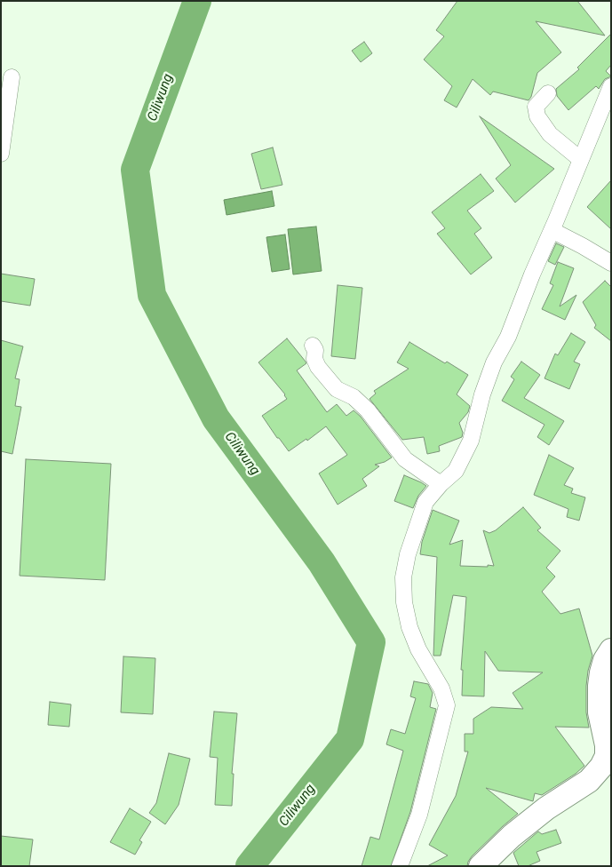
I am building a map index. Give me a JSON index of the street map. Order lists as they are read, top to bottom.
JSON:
{
  "water": ["Ciliwung"]
}
